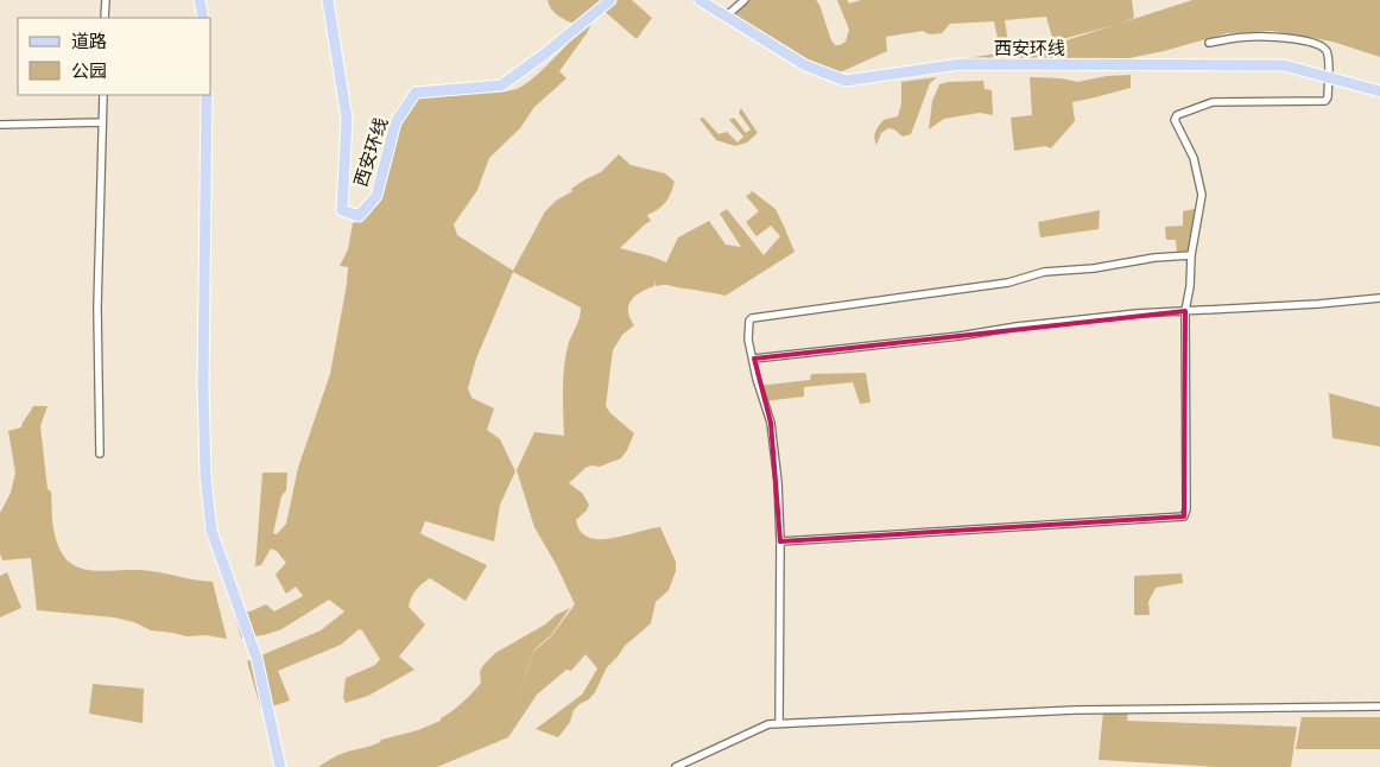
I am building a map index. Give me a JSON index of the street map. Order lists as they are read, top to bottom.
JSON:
{
  "streets": {
    "main road": ["西安环线"]
  },
  "legend": ["道路", "公园"]
}
